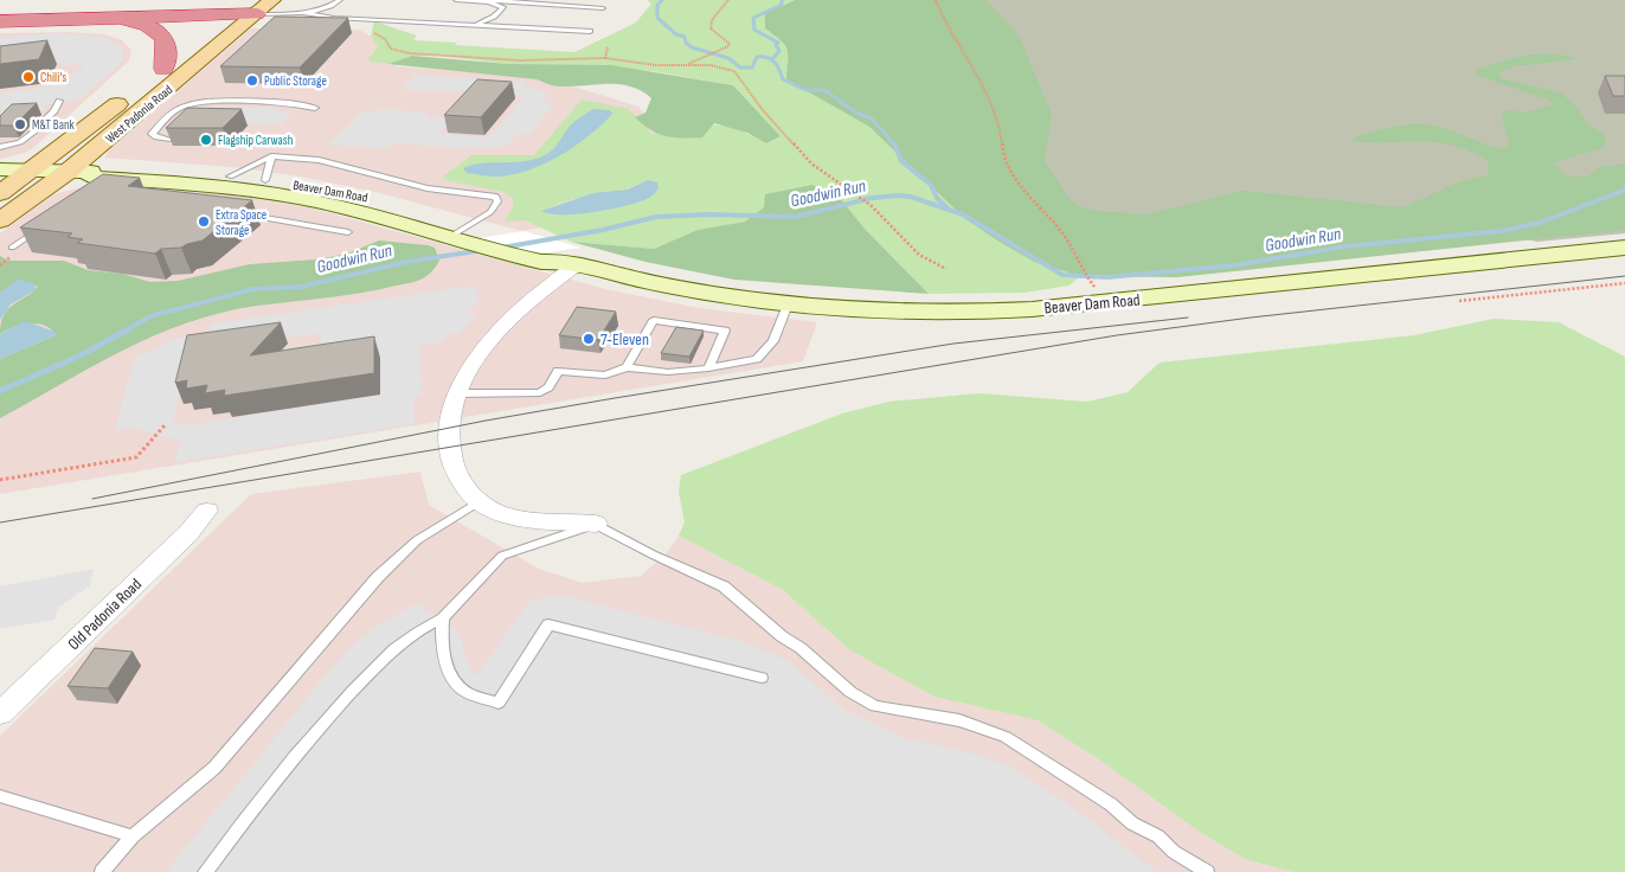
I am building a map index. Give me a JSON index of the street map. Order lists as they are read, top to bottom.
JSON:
{
  "streets": {
    "main road": ["West Padonia Road", "Beaver Dam Road"],
    "street": ["Old Padonia Road"]
  },
  "crossings": [
    ["West Padonia Road", "Beaver Dam Road"]
  ],
  "water": ["Goodwin Run"],
  "places": [
    "Chili's",
    "Public Storage",
    "M&T Bank",
    "Flagship Carwash",
    "Extra Space Storage",
    "7-Eleven"
  ]
}
